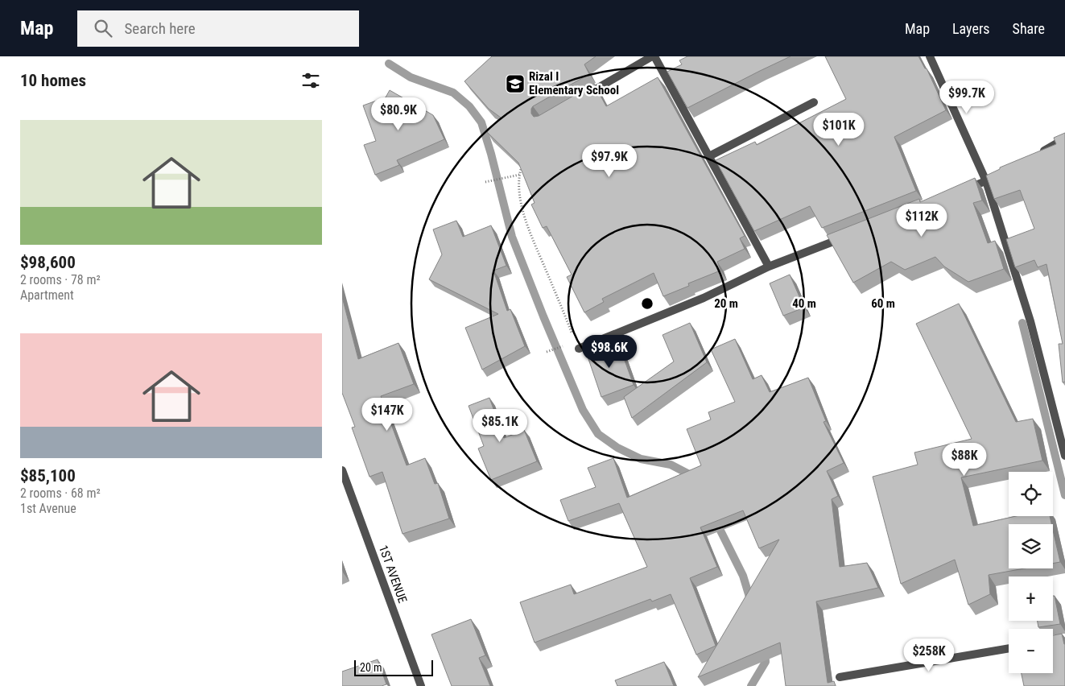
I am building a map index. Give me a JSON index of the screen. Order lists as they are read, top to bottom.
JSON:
{
  "streets": {
    "street": ["1ST AVENUE"]
  },
  "places": {
    "school or university": ["Rizal I Elementary School"]
  },
  "scale_bar": "20 m",
  "page": {
    "header": "Map",
    "search": "Search here",
    "nav": ["Map", "Layers", "Share"],
    "heading": "10 homes",
    "price": [
      "$99.7K",
      "$80.9K",
      "$101K",
      "$97.9K",
      "$112K",
      "$98.6K",
      "$147K",
      "$85.1K",
      "$88K",
      "$258K"
    ],
    "list": [
      {
        "name": "$98,600",
        "note": "2 rooms · 78 m² · Apartment"
      },
      {
        "name": "$85,100",
        "note": "2 rooms · 68 m² · 1st Avenue"
      }
    ],
    "map_buttons": ["+", "−"],
    "scale": "20 m"
  },
  "rings": ["20 m", "40 m", "60 m"]
}
